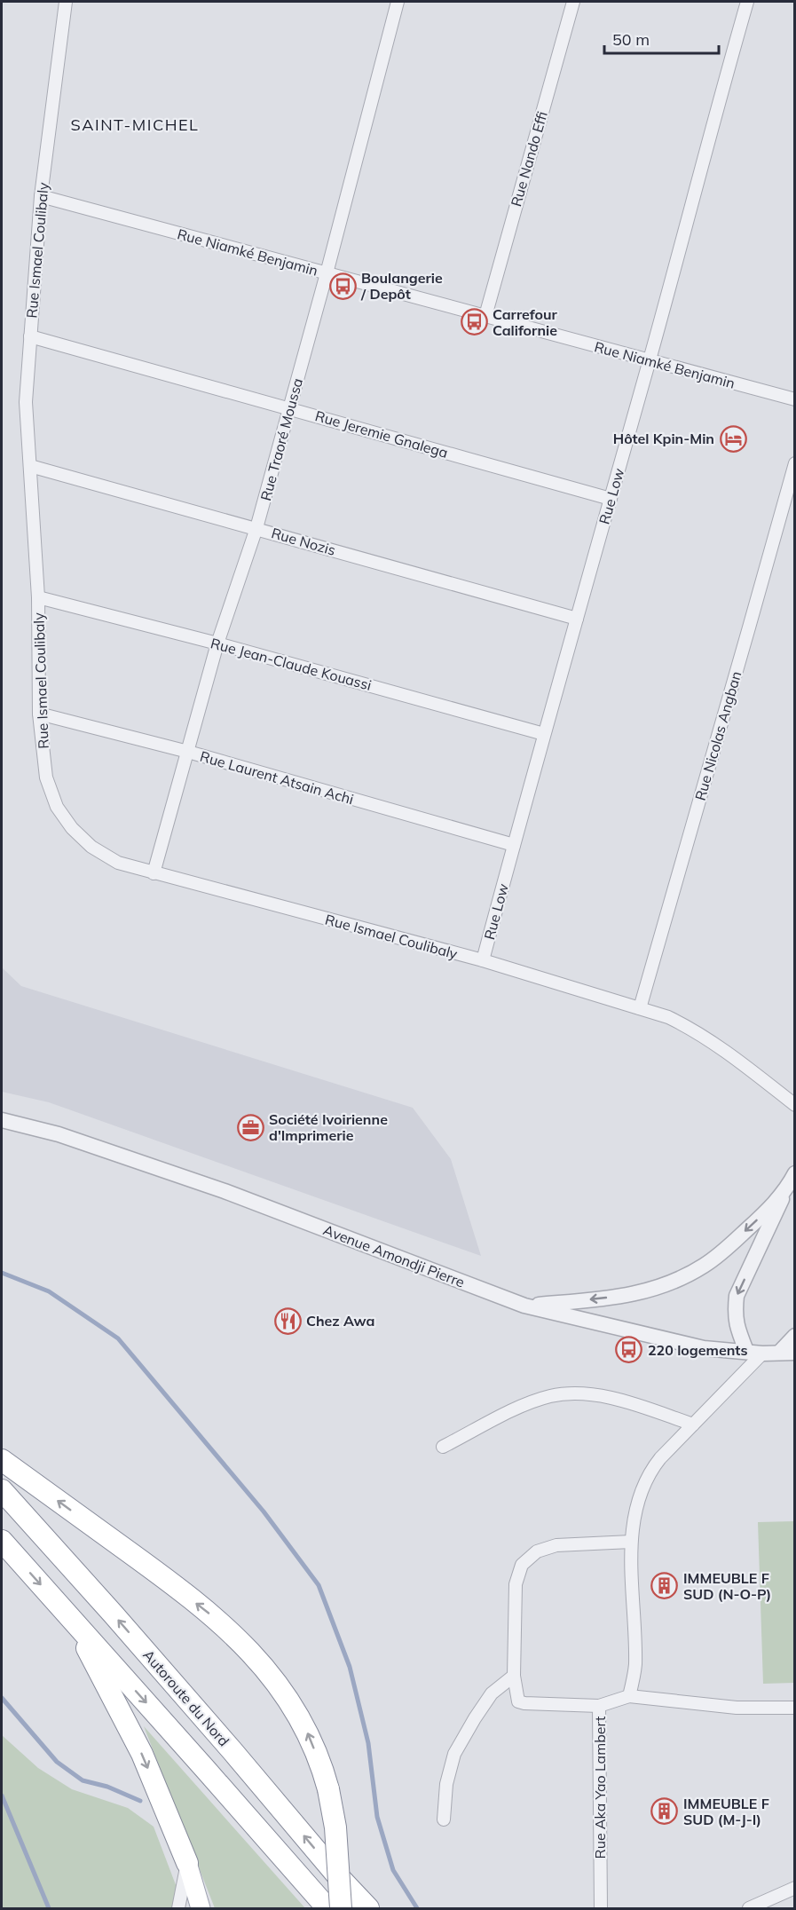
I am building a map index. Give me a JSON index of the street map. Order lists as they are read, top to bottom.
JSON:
{
  "streets": {
    "highway": ["Autoroute du Nord"],
    "street": [
      "Rue Nando Effi",
      "Rue Ismael Coulibaly",
      "Rue Niamké Benjamin",
      "Rue Jeremie Gnalega",
      "Rue Traoré Moussa",
      "Rue Low",
      "Rue Nozis",
      "Rue Jean-Claude Kouassi",
      "Rue Nicolas Angban",
      "Rue Laurent Atsain Achi",
      "Avenue Amondji Pierre",
      "Rue Aka Yao Lambert"
    ]
  },
  "crossings": [
    ["Rue Nando Effi", "Rue Niamké Benjamin"],
    ["Rue Ismael Coulibaly", "Rue Niamké Benjamin"],
    ["Rue Ismael Coulibaly", "Rue Jeremie Gnalega"],
    ["Rue Ismael Coulibaly", "Rue Traoré Moussa"],
    ["Rue Ismael Coulibaly", "Rue Low"],
    ["Rue Ismael Coulibaly", "Rue Nozis"],
    ["Rue Ismael Coulibaly", "Rue Jean-Claude Kouassi"],
    ["Rue Ismael Coulibaly", "Rue Nicolas Angban"],
    ["Rue Ismael Coulibaly", "Rue Laurent Atsain Achi"],
    ["Rue Niamké Benjamin", "Rue Traoré Moussa"],
    ["Rue Niamké Benjamin", "Rue Low"],
    ["Rue Jeremie Gnalega", "Rue Traoré Moussa"],
    ["Rue Jeremie Gnalega", "Rue Low"],
    ["Rue Traoré Moussa", "Rue Nozis"],
    ["Rue Traoré Moussa", "Rue Jean-Claude Kouassi"],
    ["Rue Traoré Moussa", "Rue Laurent Atsain Achi"],
    ["Rue Low", "Rue Nozis"],
    ["Rue Low", "Rue Jean-Claude Kouassi"],
    ["Rue Low", "Rue Laurent Atsain Achi"]
  ],
  "districts": ["SAINT-MICHEL"],
  "places": {
    "bus stop": ["Boulangerie / Depôt", "Carrefour Californie", "220 logements"],
    "hotel": ["Hôtel Kpin-Min"],
    "office": ["Société Ivoirienne d'Imprimerie"],
    "restaurant": ["Chez Awa"],
    "building": ["IMMEUBLE F SUD (N-O-P)", "IMMEUBLE F SUD (M-J-I)"]
  },
  "scale_bar": "50 m"
}
